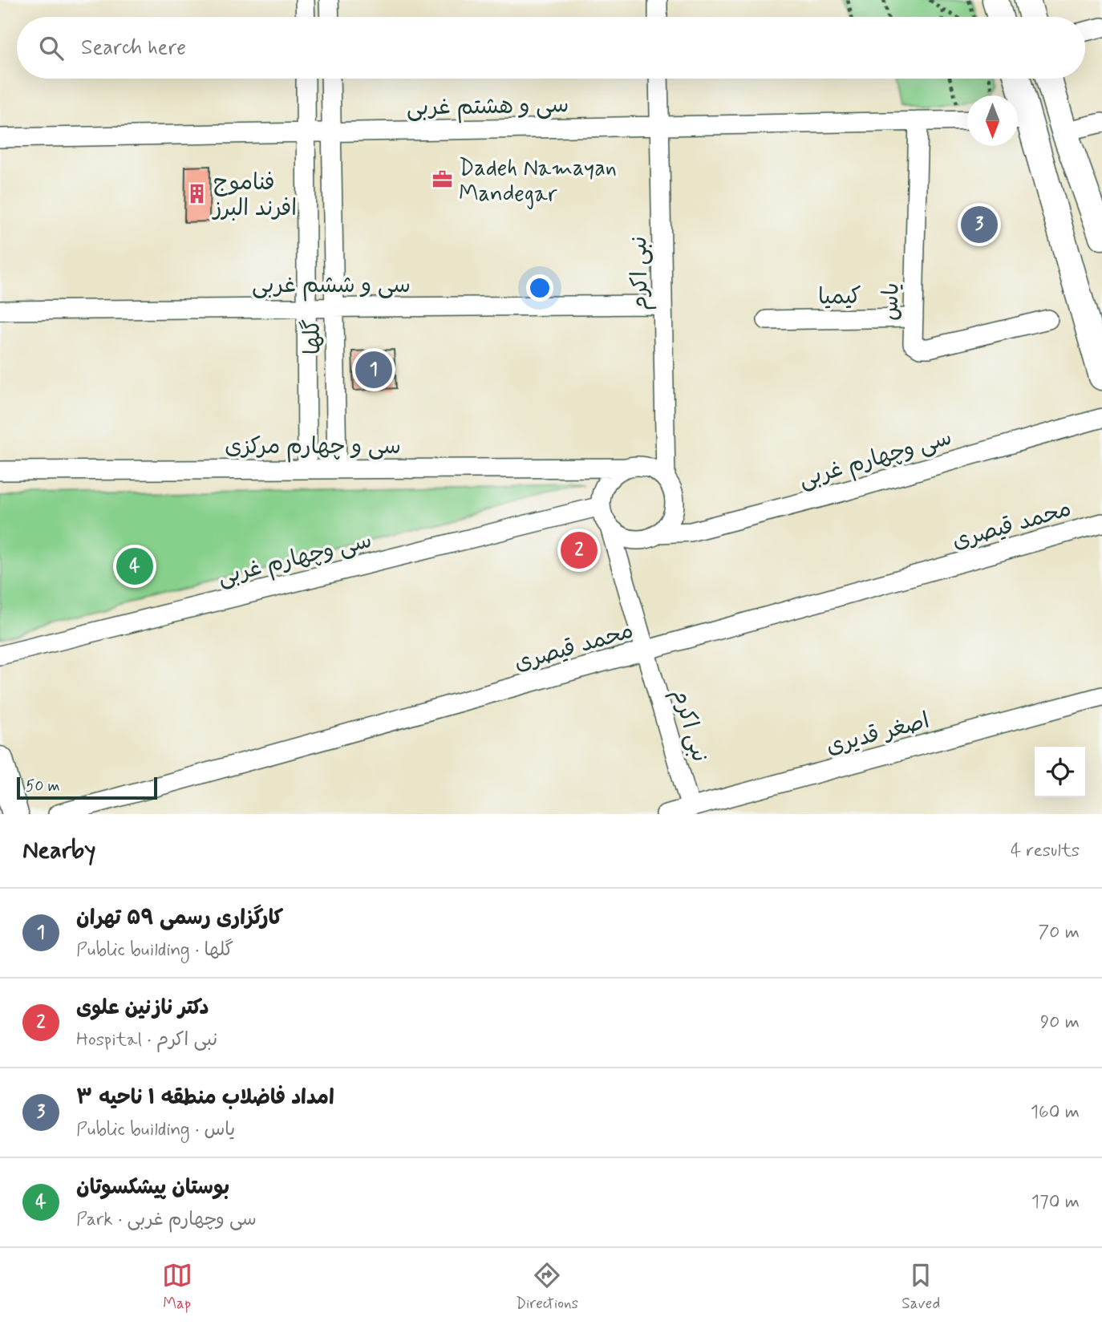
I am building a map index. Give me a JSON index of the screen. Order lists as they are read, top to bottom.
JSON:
{
  "streets": {
    "street": [
      "سی و هشتم غربی",
      "نبی اکرم",
      "سی و ششم غربی",
      "کیمیا",
      "یاس",
      "گلها",
      "سی و چهارم مرکزی",
      "سی وچهارم غربی",
      "محمد قیصری",
      "اصغر قدیری"
    ]
  },
  "crossings": [
    ["سی و هشتم غربی", "نبی اکرم"],
    ["سی و هشتم غربی", "یاس"],
    ["سی و هشتم غربی", "گلها"],
    ["نبی اکرم", "سی و ششم غربی"],
    ["نبی اکرم", "سی و چهارم مرکزی"],
    ["نبی اکرم", "سی وچهارم غربی"],
    ["نبی اکرم", "محمد قیصری"],
    ["نبی اکرم", "اصغر قدیری"],
    ["سی و ششم غربی", "گلها"],
    ["کیمیا", "یاس"],
    ["گلها", "سی و چهارم مرکزی"],
    ["سی و چهارم مرکزی", "سی وچهارم غربی"]
  ],
  "places": {
    "office": ["Dadeh Namayan Mandegar"],
    "building": ["فناموج افرند البرز"]
  },
  "scale_bar": "50 m",
  "north": "bottom",
  "page": {
    "search": "Search here",
    "pins": [
      "3",
      "1",
      "2",
      "4"
    ],
    "scale": "50 m",
    "heading": ["Nearby", "4 results"],
    "list": [
      {
        "mark": "1",
        "name": "کارگزاری رسمی ۵۹ تهران",
        "note": "Public building · گلها",
        "value": "70 m"
      },
      {
        "mark": "2",
        "name": "دکتر نازنین علوی",
        "note": "Hospital · نبی اکرم",
        "value": "90 m"
      },
      {
        "mark": "3",
        "name": "امداد فاضلاب منطقه ۱ ناحیه ۳",
        "note": "Public building · یاس",
        "value": "160 m"
      },
      {
        "mark": "4",
        "name": "بوستان پیشکسوتان",
        "note": "Park · سی وچهارم غربی",
        "value": "170 m"
      }
    ],
    "nav": ["Map", "Directions", "Saved"]
  }
}
